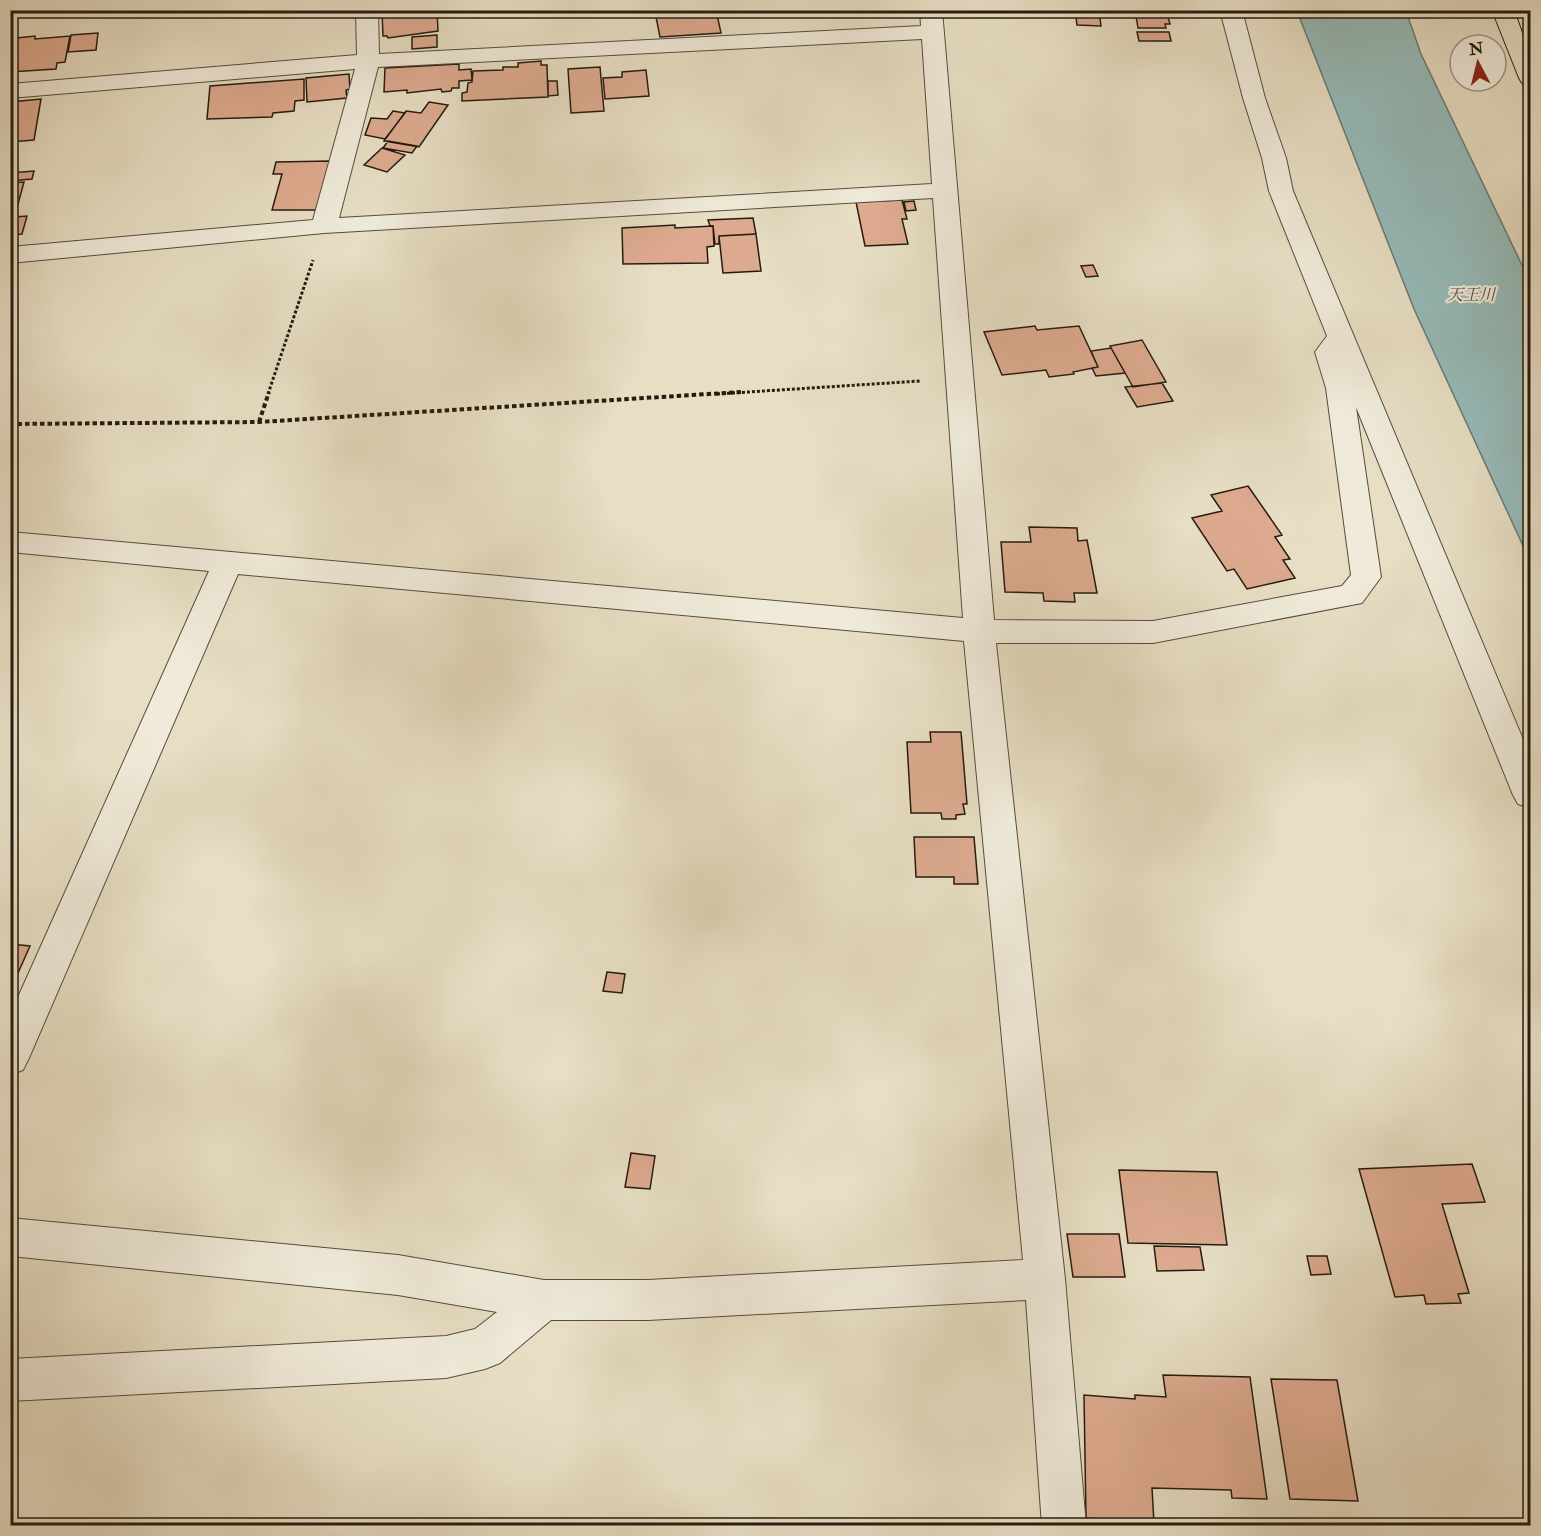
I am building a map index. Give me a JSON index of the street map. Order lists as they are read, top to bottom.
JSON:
{
  "water": ["天王川"],
  "north": "top"
}
